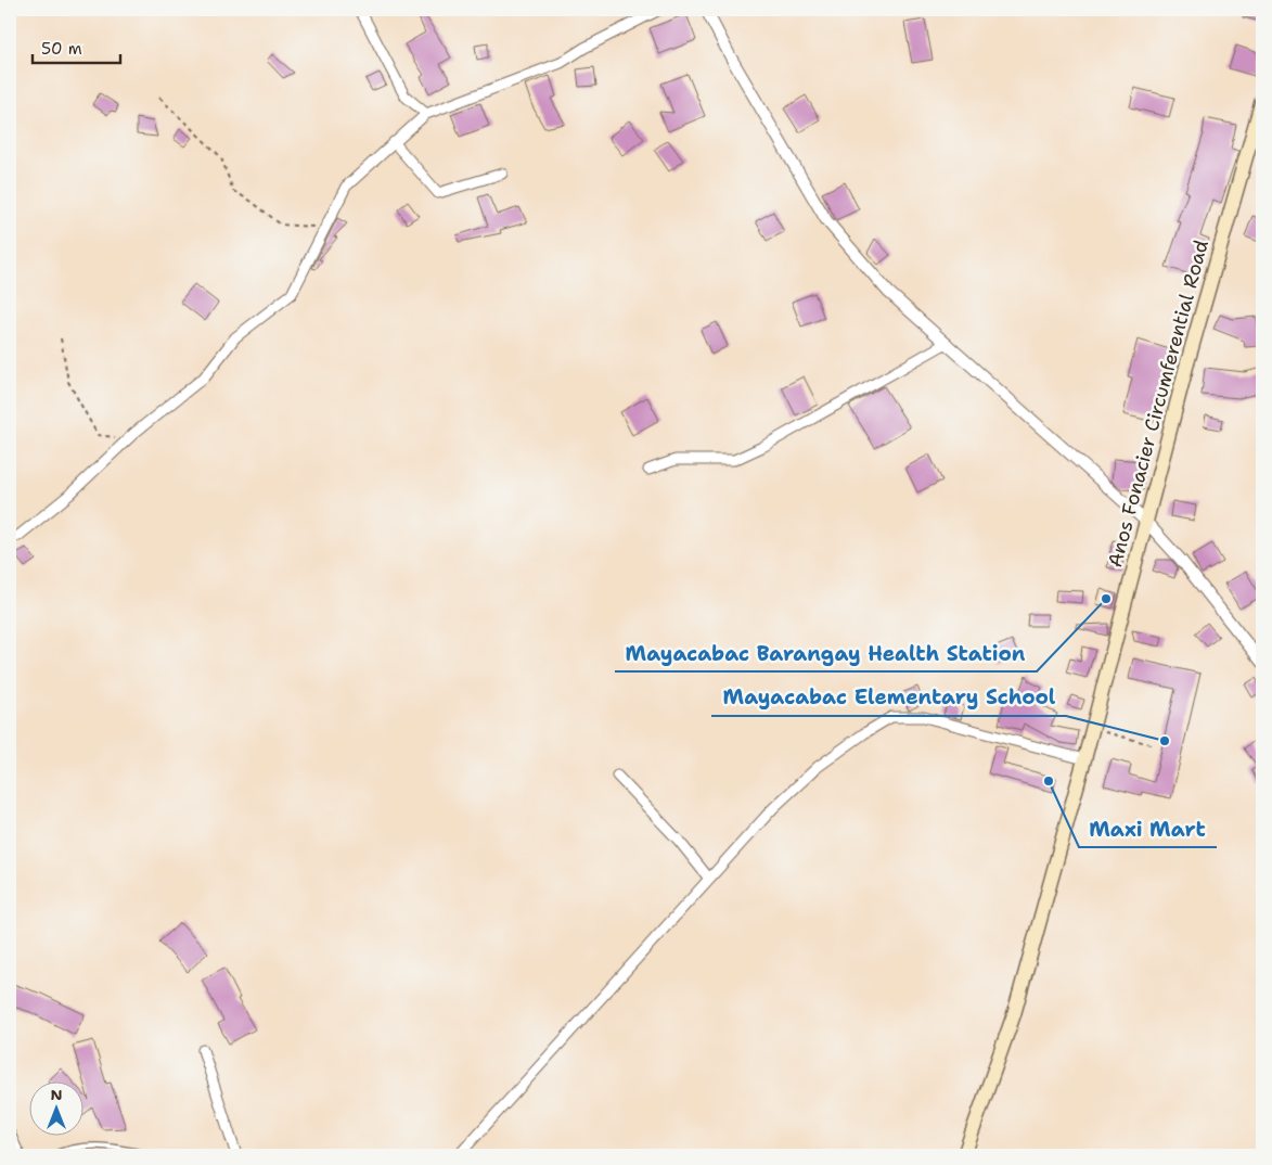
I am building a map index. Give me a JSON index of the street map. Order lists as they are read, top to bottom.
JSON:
{
  "streets": {
    "main road": ["Anos Fonacier Circumferential Road"]
  },
  "places": ["Mayacabac Barangay Health Station", "Mayacabac Elementary School", "Maxi Mart"],
  "scale_bar": "50 m",
  "north": "top"
}
